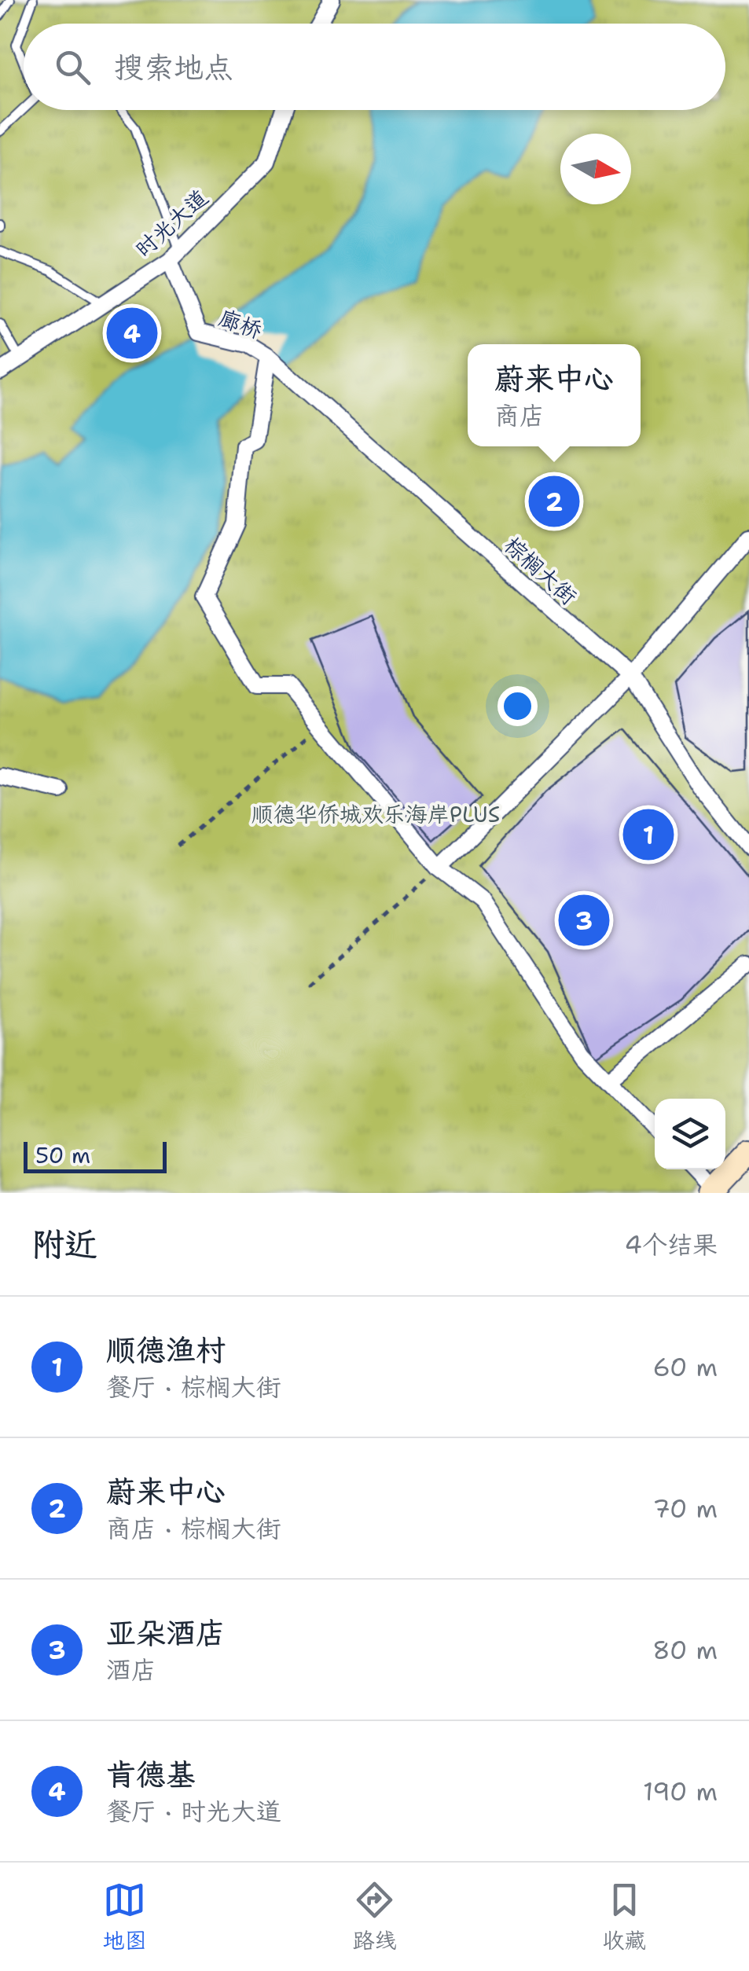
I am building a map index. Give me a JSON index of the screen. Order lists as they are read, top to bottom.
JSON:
{
  "streets": {
    "street": ["时光大道", "廊桥", "棕榈大街"]
  },
  "crossings": [
    ["时光大道", "廊桥"],
    ["廊桥", "棕榈大街"]
  ],
  "parks": ["顺德华侨城欢乐海岸PLUS"],
  "scale_bar": "50 m",
  "north": "right",
  "page": {
    "search": "搜索地点",
    "pins": [
      "4",
      "2",
      "1",
      "3"
    ],
    "popup": ["蔚来中心", "商店"],
    "scale": "50 m",
    "heading": ["附近", "4个结果"],
    "list": [
      {
        "mark": "1",
        "name": "顺德渔村",
        "note": "餐厅 · 棕榈大街",
        "value": "60 m"
      },
      {
        "mark": "2",
        "name": "蔚来中心",
        "note": "商店 · 棕榈大街",
        "value": "70 m"
      },
      {
        "mark": "3",
        "name": "亚朵酒店",
        "note": "酒店",
        "value": "80 m"
      },
      {
        "mark": "4",
        "name": "肯德基",
        "note": "餐厅 · 时光大道",
        "value": "190 m"
      }
    ],
    "nav": ["地图", "路线", "收藏"]
  }
}
